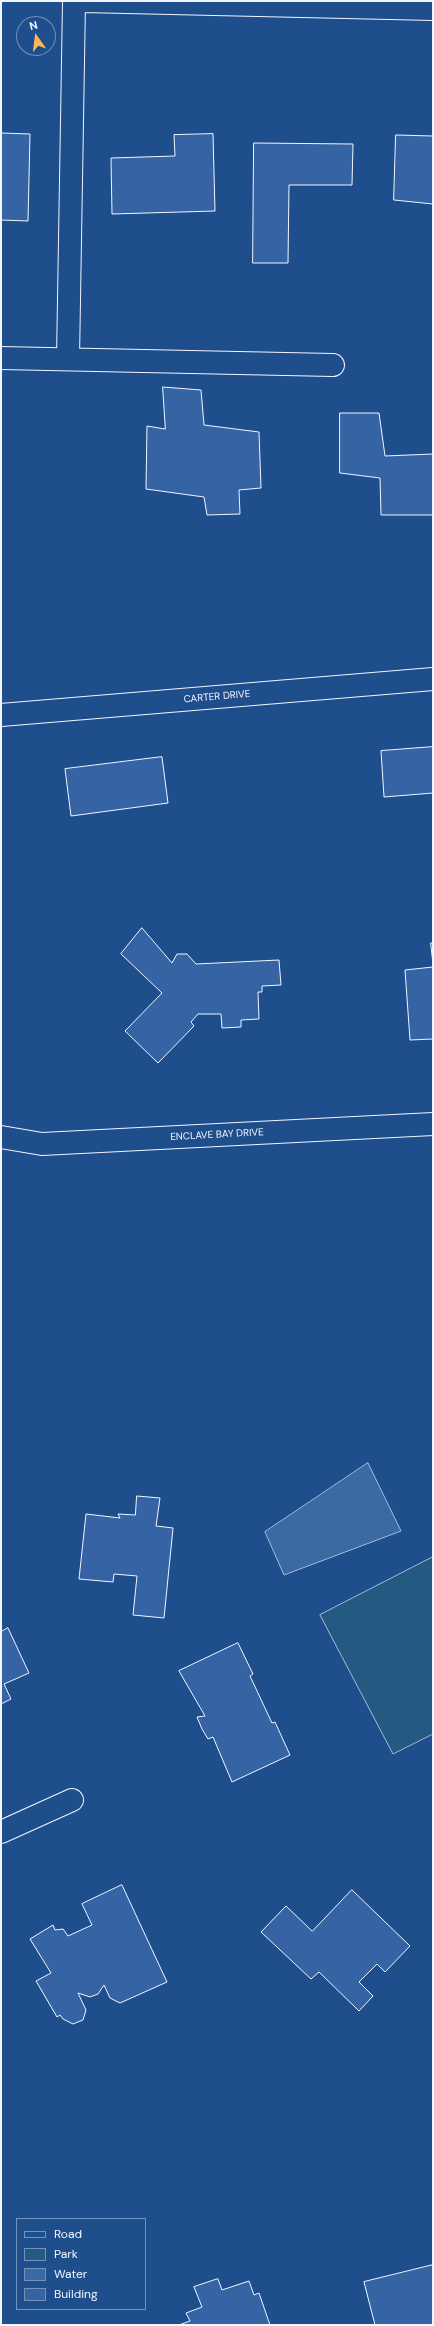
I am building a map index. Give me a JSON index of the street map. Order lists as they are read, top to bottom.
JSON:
{
  "streets": {
    "street": ["CARTER DRIVE", "ENCLAVE BAY DRIVE"]
  },
  "legend": [
    "Road",
    "Park",
    "Water",
    "Building"
  ],
  "north": "top"
}
